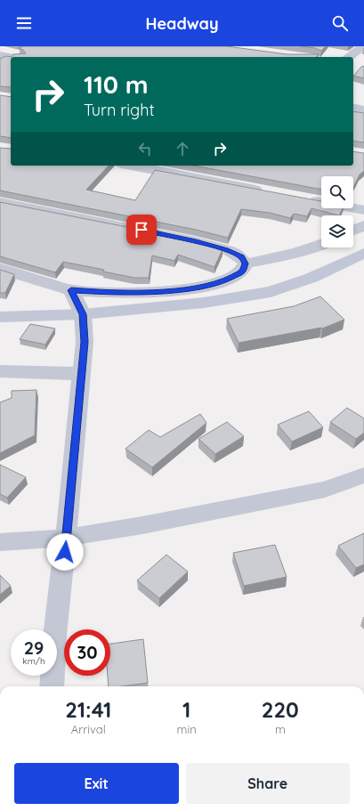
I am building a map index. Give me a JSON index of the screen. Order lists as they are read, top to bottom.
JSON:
{
  "page": {
    "header": "Headway",
    "turn": ["110 m", "Turn right"],
    "speed": "29 km/h",
    "limit": "30",
    "eta": [
      "21:41",
      "Arrival",
      "1",
      "min",
      "220",
      "m"
    ],
    "buttons": ["Exit", "Share"]
  }
}
